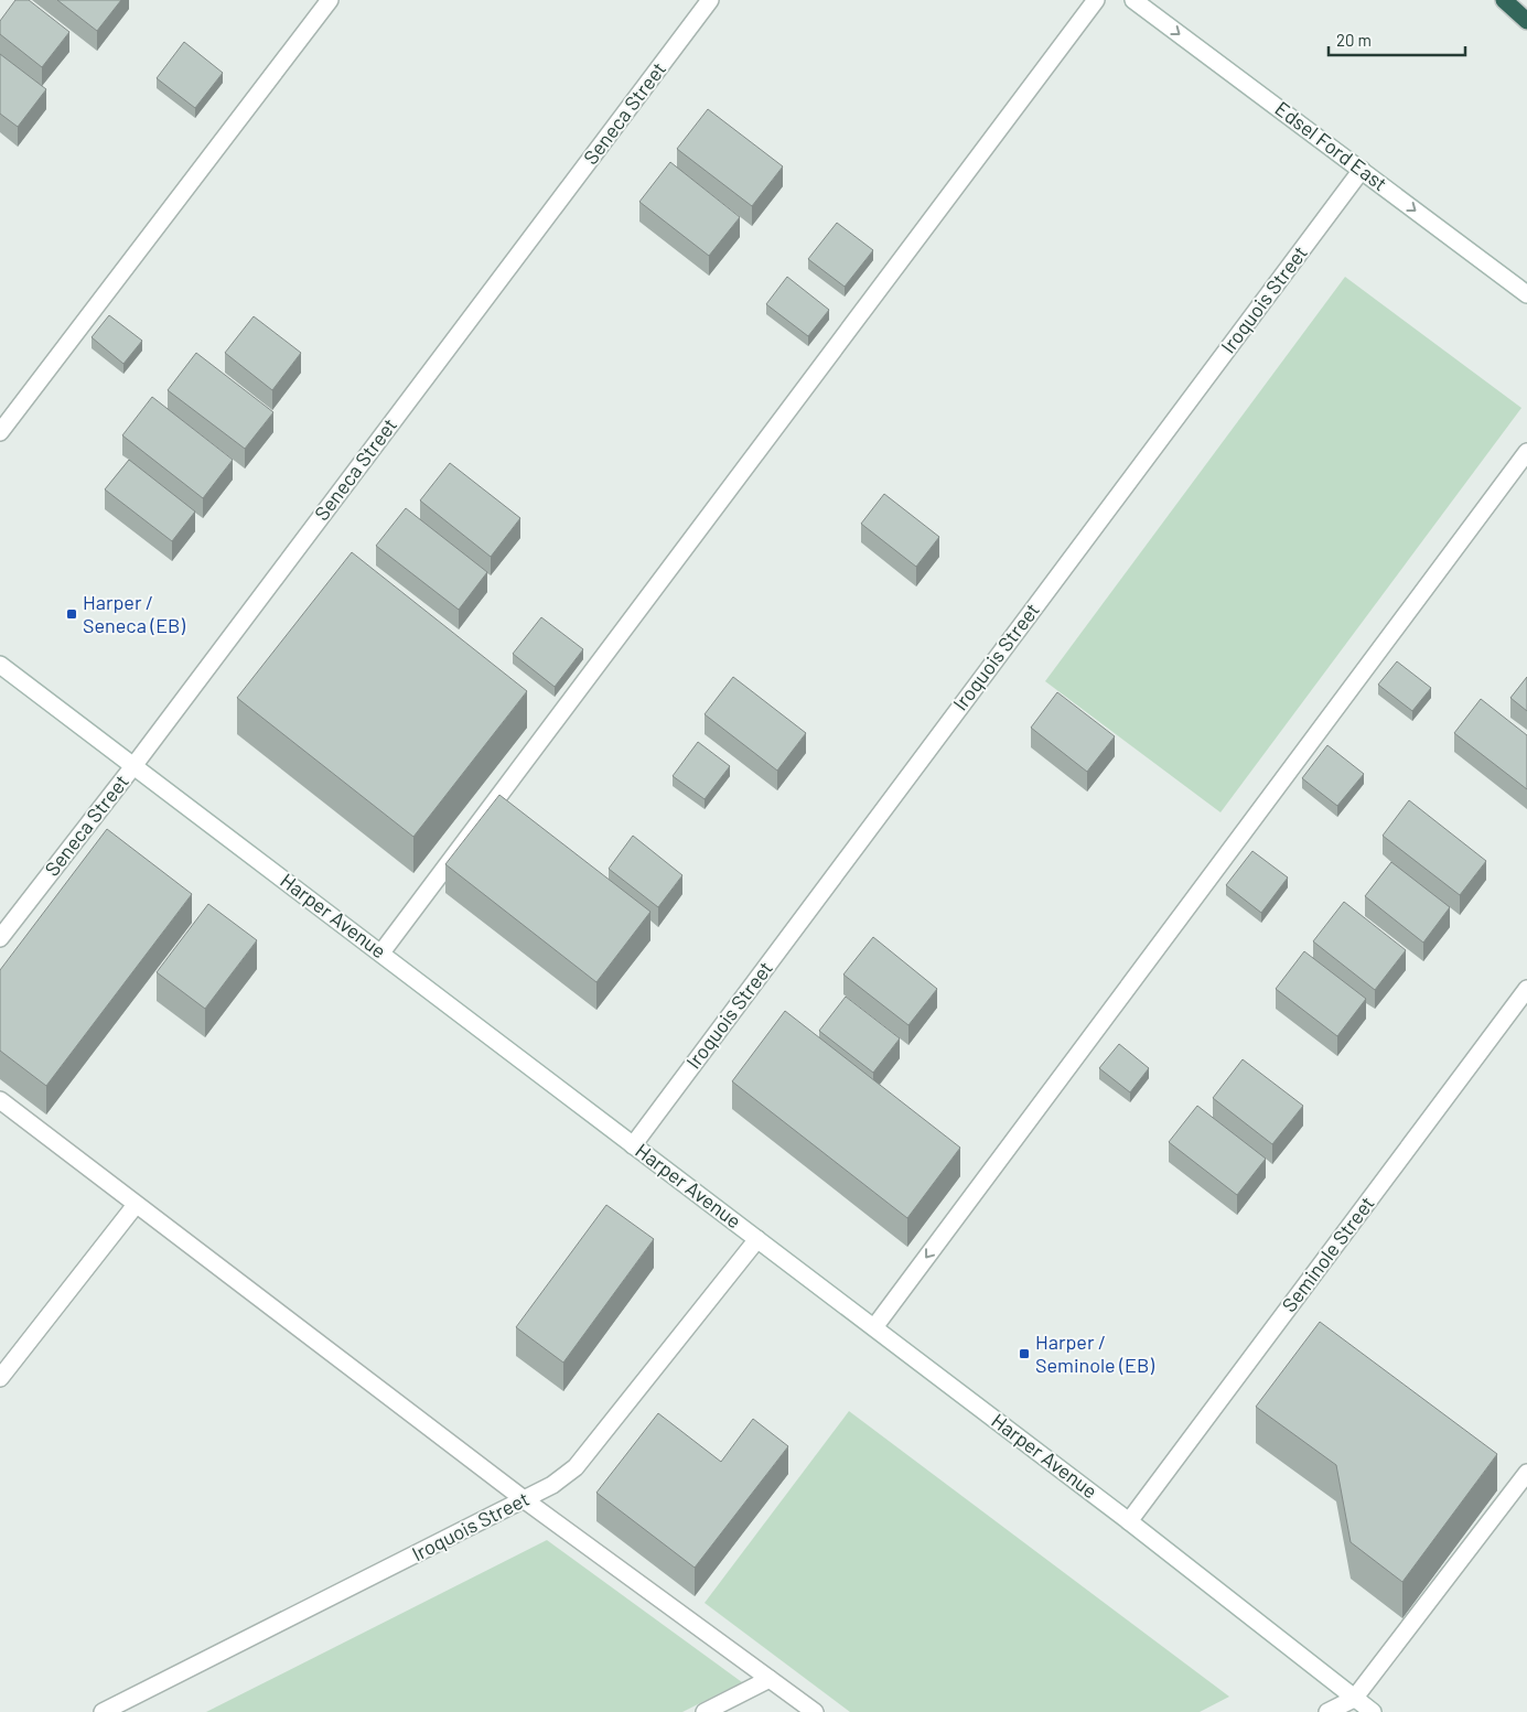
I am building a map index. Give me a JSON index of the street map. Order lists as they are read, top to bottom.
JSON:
{
  "streets": {
    "street": [
      "Seneca Street",
      "Edsel Ford East",
      "Iroquois Street",
      "Harper Avenue",
      "Seminole Street"
    ]
  },
  "crossings": [
    ["Seneca Street", "Harper Avenue"],
    ["Edsel Ford East", "Iroquois Street"],
    ["Iroquois Street", "Harper Avenue"],
    ["Harper Avenue", "Seminole Street"]
  ],
  "one_way": ["Edsel Ford East"],
  "places": {
    "transit": ["Harper / Seneca (EB)", "Harper / Seminole (EB)"]
  },
  "scale_bar": "20 m"
}
